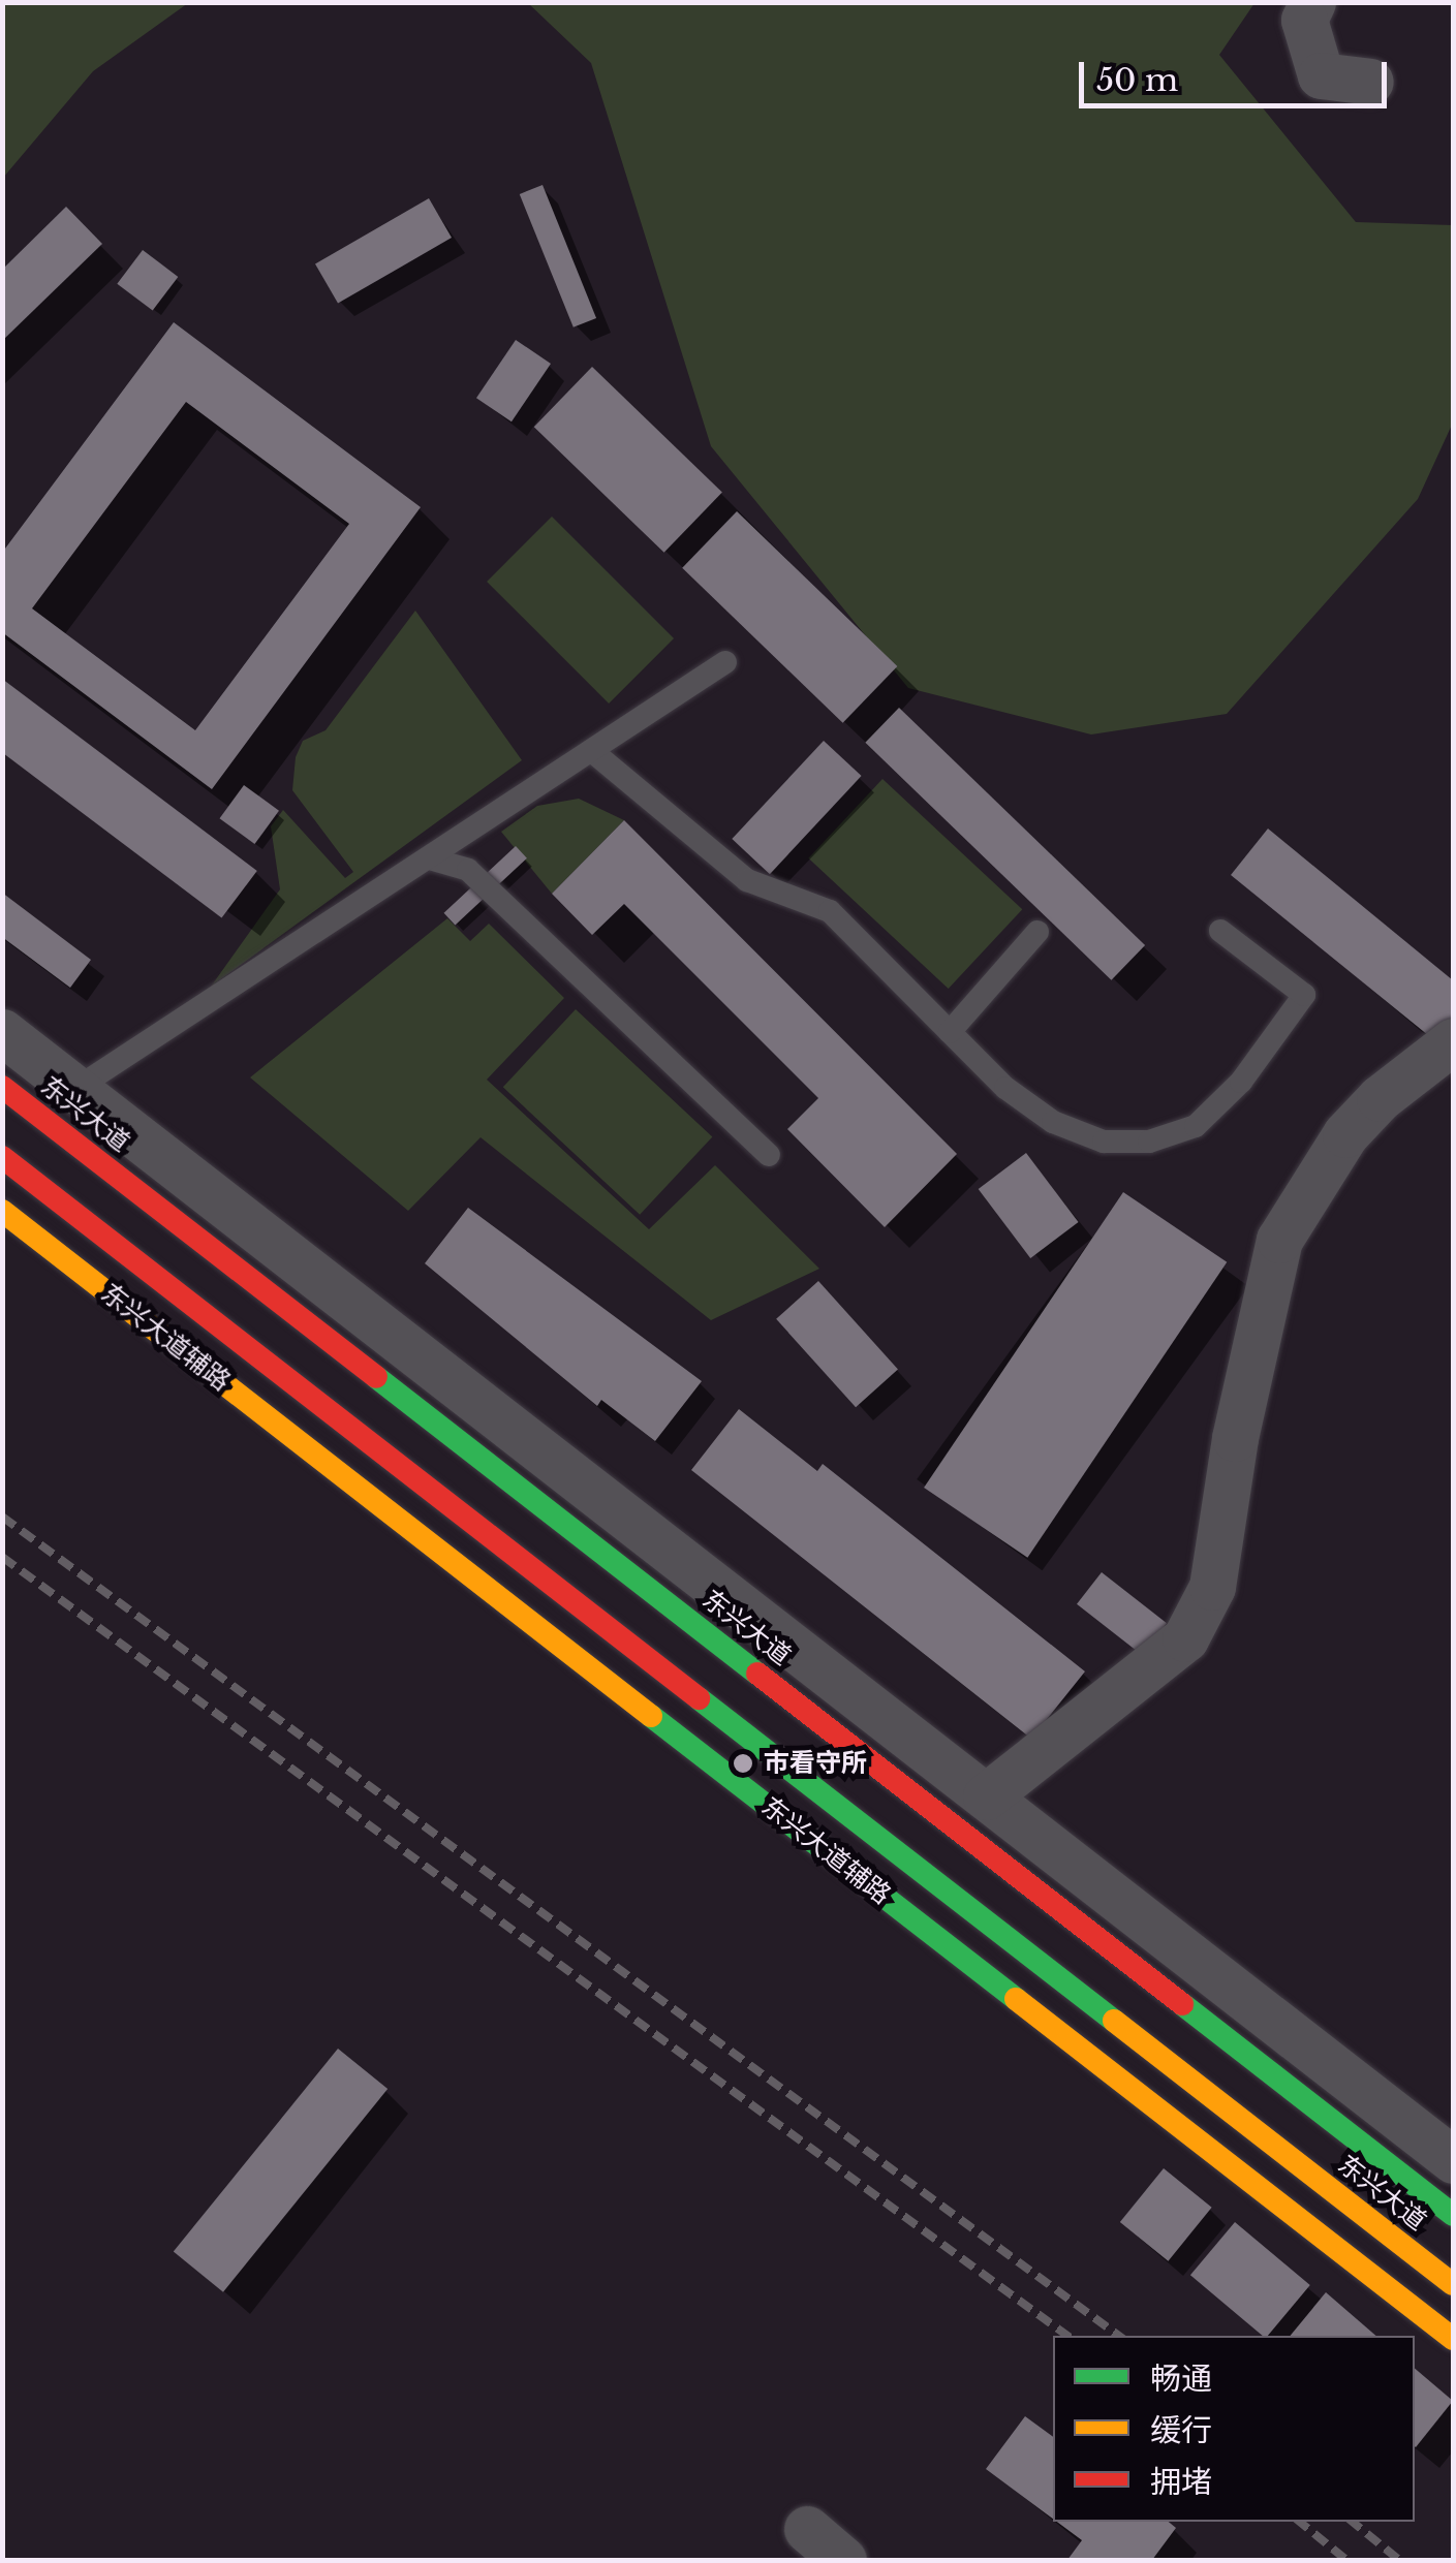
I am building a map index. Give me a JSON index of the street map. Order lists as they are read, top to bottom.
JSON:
{
  "streets": {
    "main road": ["东兴大道", "东兴大道辅路"]
  },
  "crossings": [
    ["东兴大道", "东兴大道辅路"]
  ],
  "places": ["巿看守所"],
  "legend": ["畅通", "缓行", "拥堵"],
  "scale_bar": "50 m"
}
